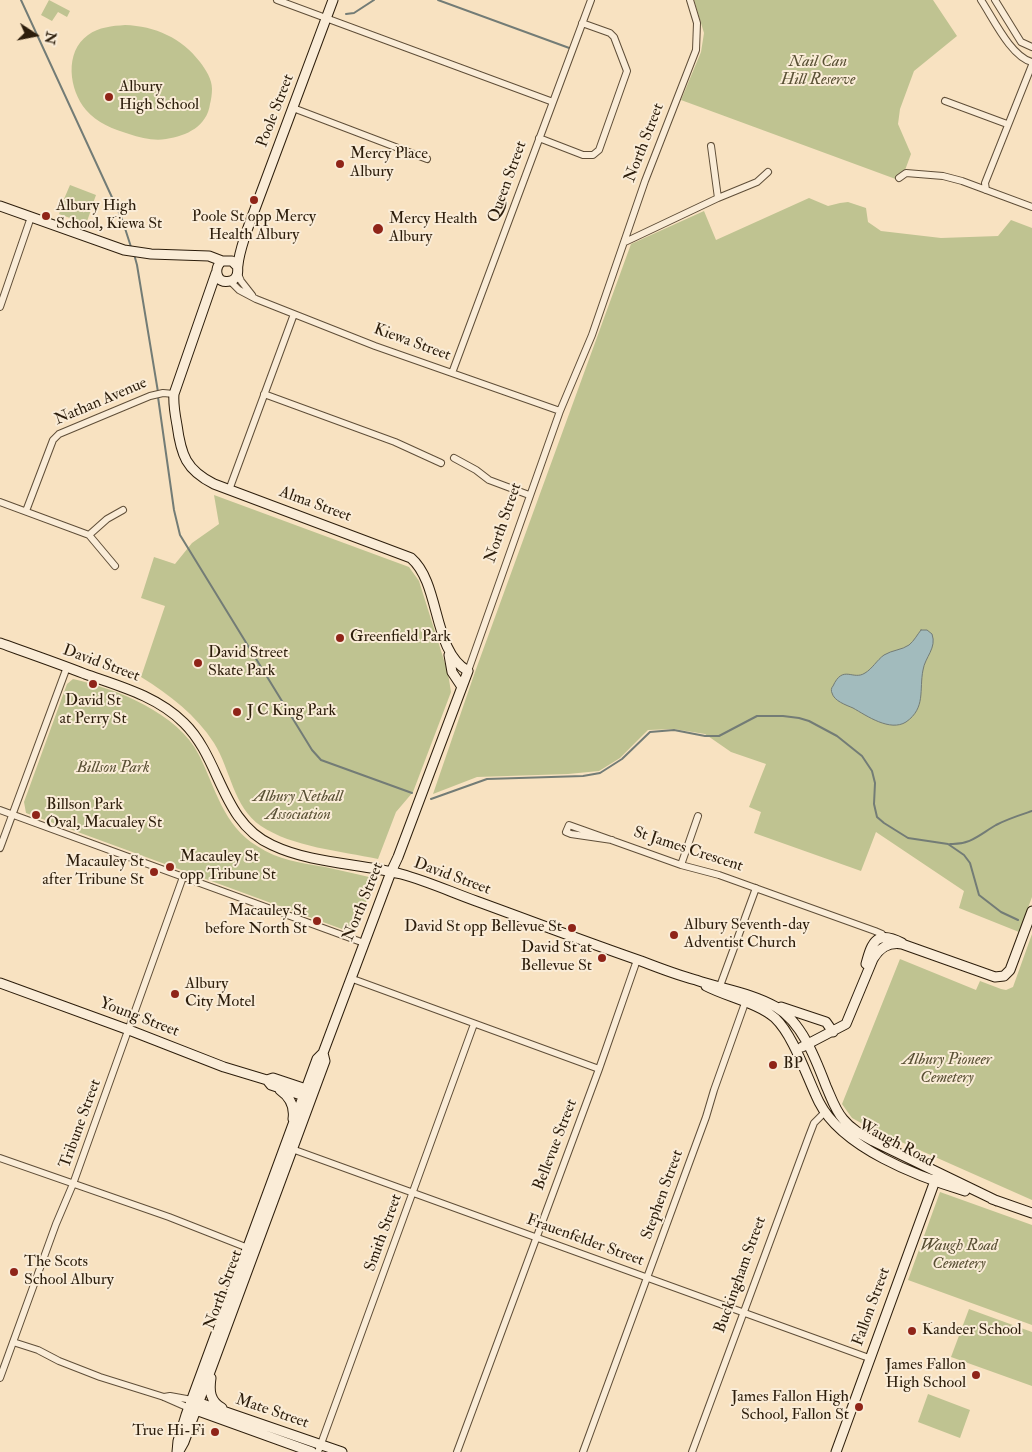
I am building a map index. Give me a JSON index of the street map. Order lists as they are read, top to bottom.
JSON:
{
  "streets": {
    "main road": [
      "Poole Street",
      "North Street",
      "Nathan Avenue",
      "Alma Street",
      "David Street",
      "St James Crescent",
      "Young Street",
      "Waugh Road",
      "Fallon Street",
      "Mate Street"
    ],
    "street": [
      "Queen Street",
      "Kiewa Street",
      "Tribune Street",
      "Bellevue Street",
      "Stephen Street",
      "Smith Street",
      "Frauenfelder Street",
      "Buckingham Street"
    ]
  },
  "crossings": [
    ["Poole Street", "Kiewa Street"],
    ["Poole Street", "Nathan Avenue"],
    ["North Street", "Kiewa Street"],
    ["North Street", "Alma Street"],
    ["North Street", "David Street"],
    ["North Street", "Young Street"],
    ["North Street", "Frauenfelder Street"],
    ["North Street", "Mate Street"],
    ["Queen Street", "Kiewa Street"],
    ["Kiewa Street", "Nathan Avenue"],
    ["Nathan Avenue", "Alma Street"],
    ["David Street", "St James Crescent"],
    ["David Street", "Waugh Road"],
    ["David Street", "Bellevue Street"],
    ["David Street", "Stephen Street"],
    ["Young Street", "Tribune Street"],
    ["Waugh Road", "Buckingham Street"],
    ["Waugh Road", "Fallon Street"],
    ["Bellevue Street", "Frauenfelder Street"],
    ["Stephen Street", "Frauenfelder Street"],
    ["Smith Street", "Frauenfelder Street"],
    ["Smith Street", "Mate Street"],
    ["Frauenfelder Street", "Buckingham Street"],
    ["Frauenfelder Street", "Fallon Street"]
  ],
  "parks": [
    "Nail Can Hill Reserve",
    "Billson Park",
    "Albury Netball Association",
    "Albury Pioneer Cemetery",
    "Waugh Road Cemetery"
  ],
  "places": [
    "Albury High School",
    "Mercy Place Albury",
    "Poole St opp Mercy Health Albury",
    "Albury High School, Kiewa St",
    "Mercy Health Albury",
    "Greenfield Park",
    "David Street Skate Park",
    "David St at Perry St",
    "J C King Park",
    "Billson Park Oval, Macualey St",
    "Macauley St opp Tribune St",
    "Macauley St after Tribune St",
    "Macauley St before North St",
    "David St opp Bellevue St",
    "Albury Seventh-day Adventist Church",
    "David St at Bellevue St",
    "Albury City Motel",
    "BP",
    "The Scots School Albury",
    "Kandeer School",
    "James Fallon High School",
    "James Fallon High School, Fallon St",
    "True Hi-Fi"
  ],
  "north": "right"
}
